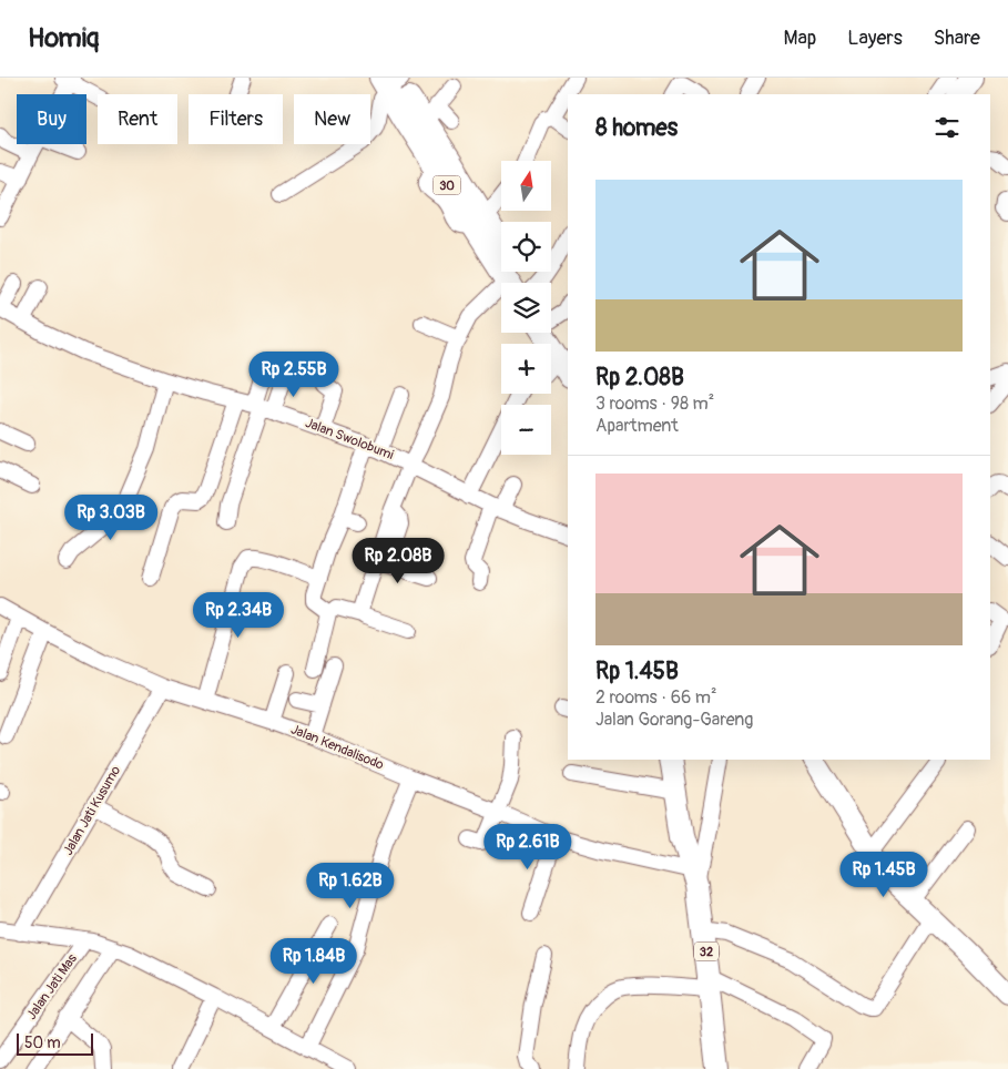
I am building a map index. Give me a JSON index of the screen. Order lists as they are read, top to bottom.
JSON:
{
  "streets": {
    "highway": ["30", "32"],
    "street": [
      "Jalan Swolobumi",
      "Jalan Kendalisodo",
      "Jalan Jati Kusumo",
      "Jalan Jati Mas"
    ]
  },
  "crossings": [
    ["Jalan Kendalisodo", "Jalan Jati Kusumo"],
    ["Jalan Kendalisodo", "32"]
  ],
  "scale_bar": "50 m",
  "north": "top",
  "page": {
    "header": "Homiq",
    "nav": ["Map", "Layers", "Share"],
    "chip": [
      "Buy",
      "Rent",
      "Filters",
      "New"
    ],
    "heading": "8 homes",
    "map_buttons": ["+", "−"],
    "list": [
      {
        "name": "Rp 2.08B",
        "note": "3 rooms · 98 m² · Apartment"
      },
      {
        "name": "Rp 1.45B",
        "note": "2 rooms · 66 m² · Jalan Gorang-Gareng"
      }
    ],
    "price": [
      "Rp 2.55B",
      "Rp 3.03B",
      "Rp 2.08B",
      "Rp 2.34B",
      "Rp 2.61B",
      "Rp 1.45B",
      "Rp 1.62B",
      "Rp 1.84B"
    ],
    "scale": "50 m"
  }
}
